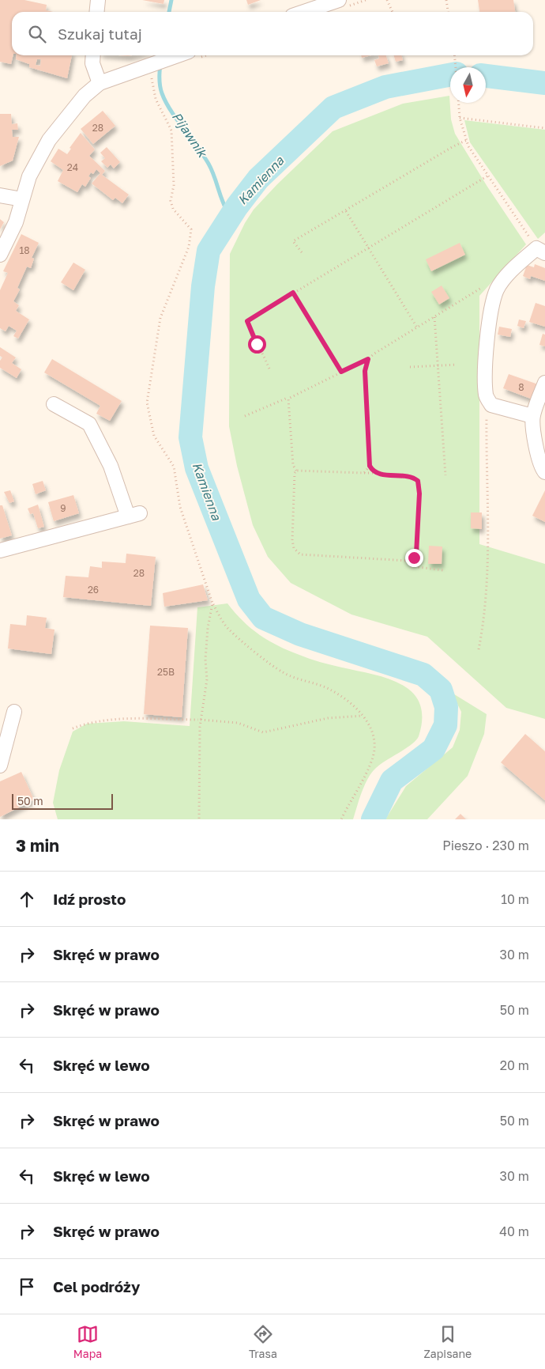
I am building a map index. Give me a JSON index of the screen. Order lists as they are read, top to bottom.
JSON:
{
  "water": ["Pijawnik", "Kamienna"],
  "house_numbers": [
    "28",
    "24",
    "18",
    "8",
    "9",
    "28",
    "26",
    "25B"
  ],
  "scale_bar": "50 m",
  "north": "bottom",
  "page": {
    "search": "Szukaj tutaj",
    "scale": "50 m",
    "heading": ["3 min", "Pieszo · 230 m"],
    "list": [
      ["Idź prosto", "10 m"],
      ["Skręć w prawo", "30 m"],
      ["Skręć w prawo", "50 m"],
      ["Skręć w lewo", "20 m"],
      ["Skręć w prawo", "50 m"],
      ["Skręć w lewo", "30 m"],
      ["Skręć w prawo", "40 m"],
      "Cel podróży"
    ],
    "nav": ["Mapa", "Trasa", "Zapisane"]
  }
}
